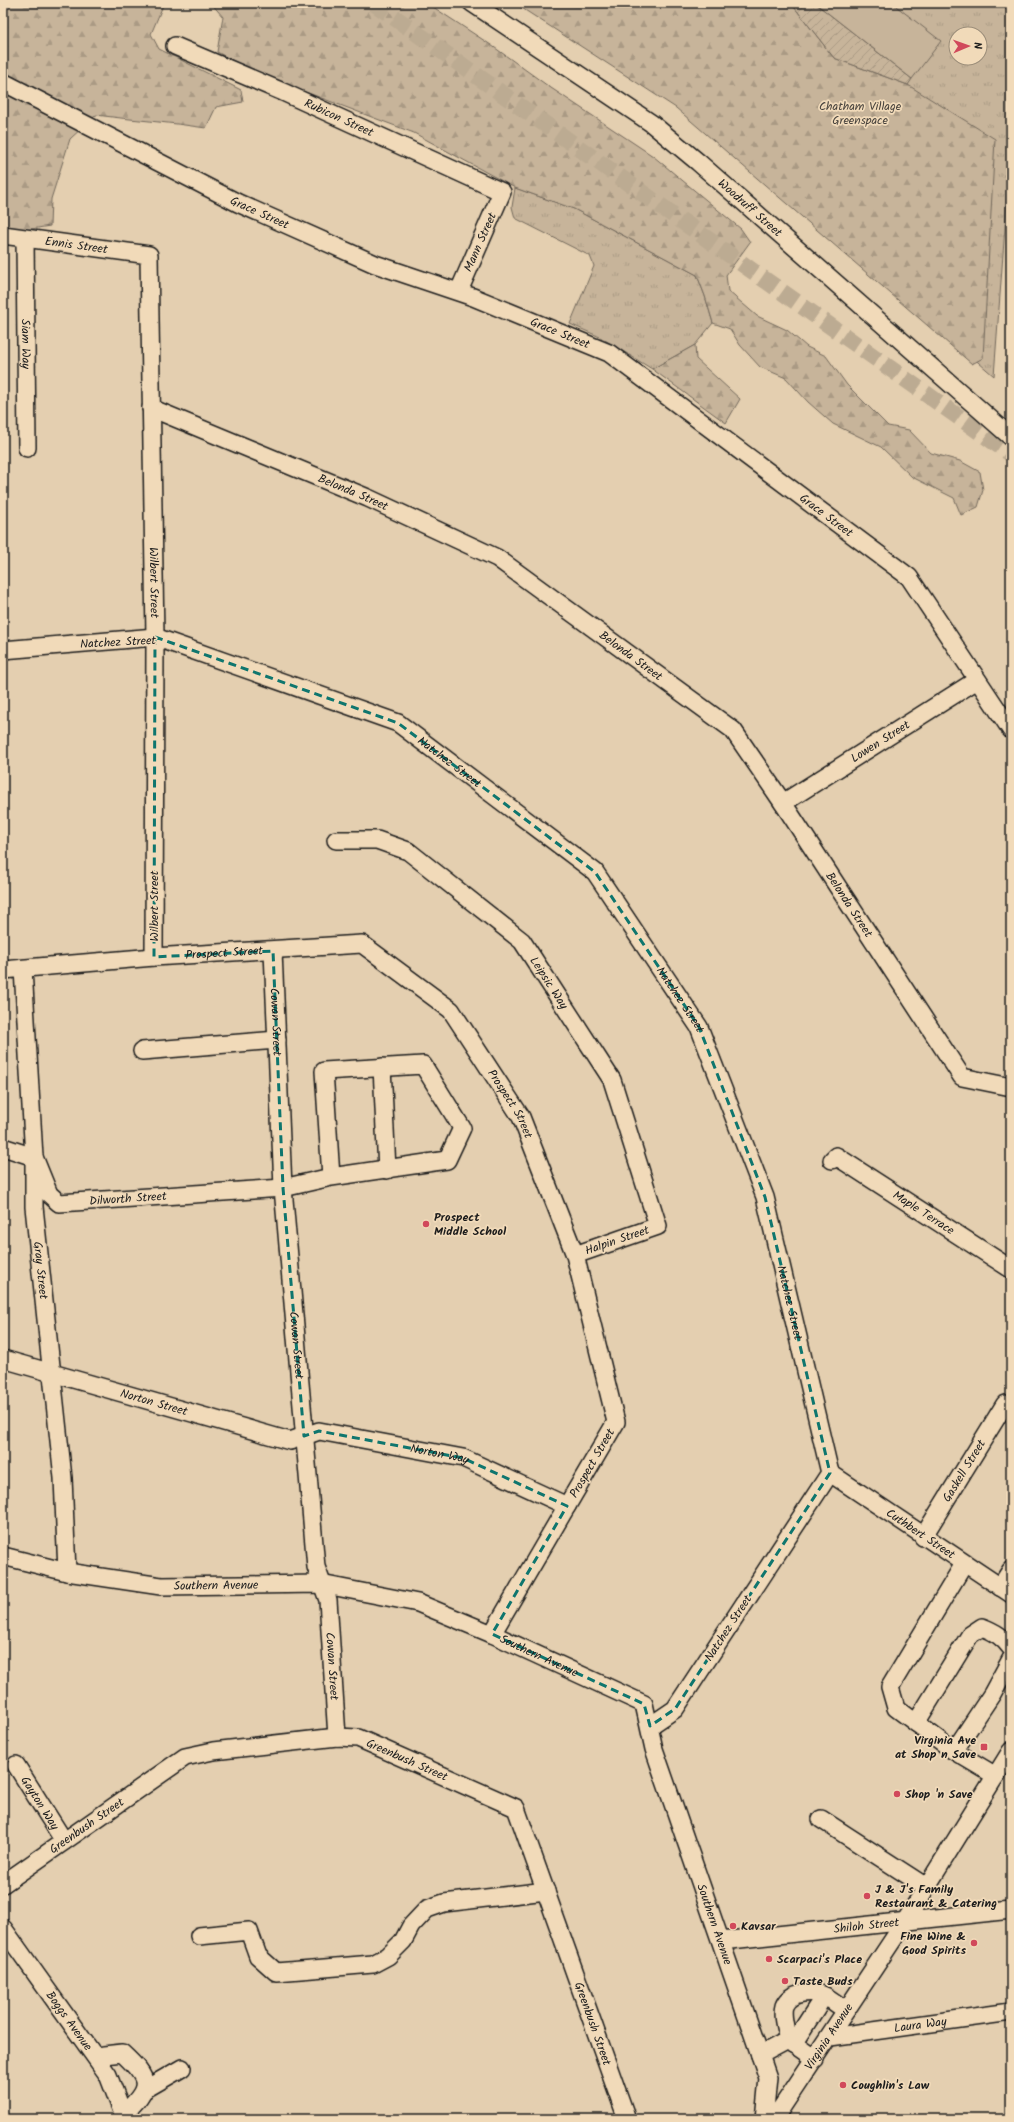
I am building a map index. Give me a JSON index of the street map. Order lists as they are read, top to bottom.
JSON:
{
  "streets": {
    "street": [
      "Rubicon Street",
      "Woodruff Street",
      "Grace Street",
      "Mann Street",
      "Ennis Street",
      "Siam Way",
      "Belonda Street",
      "Wilbert Street",
      "Natchez Street",
      "Lowen Street",
      "Prospect Street",
      "Leipsic Way",
      "Cowan Street",
      "Dilworth Street",
      "Maple Terrace",
      "Halpin Street",
      "Gray Street",
      "Norton Street",
      "Norton Way",
      "Gaskell Street",
      "Cuthbert Street",
      "Southern Avenue",
      "Greenbush Street",
      "Gayton Way",
      "Shiloh Street",
      "Boggs Avenue",
      "Laura Way",
      "Virginia Avenue"
    ]
  },
  "crossings": [
    ["Rubicon Street", "Mann Street"],
    ["Grace Street", "Mann Street"],
    ["Grace Street", "Lowen Street"],
    ["Ennis Street", "Siam Way"],
    ["Ennis Street", "Wilbert Street"],
    ["Belonda Street", "Wilbert Street"],
    ["Belonda Street", "Lowen Street"],
    ["Wilbert Street", "Natchez Street"],
    ["Wilbert Street", "Prospect Street"],
    ["Natchez Street", "Cuthbert Street"],
    ["Natchez Street", "Southern Avenue"],
    ["Prospect Street", "Cowan Street"],
    ["Prospect Street", "Halpin Street"],
    ["Prospect Street", "Gray Street"],
    ["Prospect Street", "Norton Way"],
    ["Prospect Street", "Southern Avenue"],
    ["Leipsic Way", "Halpin Street"],
    ["Cowan Street", "Dilworth Street"],
    ["Cowan Street", "Norton Street"],
    ["Cowan Street", "Norton Way"],
    ["Cowan Street", "Southern Avenue"],
    ["Cowan Street", "Greenbush Street"],
    ["Dilworth Street", "Gray Street"],
    ["Gray Street", "Norton Street"],
    ["Gray Street", "Southern Avenue"],
    ["Norton Street", "Norton Way"],
    ["Gaskell Street", "Cuthbert Street"],
    ["Southern Avenue", "Shiloh Street"],
    ["Greenbush Street", "Gayton Way"],
    ["Shiloh Street", "Virginia Avenue"],
    ["Laura Way", "Virginia Avenue"]
  ],
  "parks": ["Chatham Village Greenspace"],
  "places": {
    "other": [
      "Prospect Middle School",
      "Shop 'n Save",
      "J & J's Family Restaurant & Catering",
      "Kavsar",
      "Fine Wine & Good Spirits",
      "Scarpaci's Place",
      "Taste Buds",
      "Coughlin's Law"
    ],
    "transit": ["Virginia Ave at Shop n Save"]
  },
  "north": "right"
}
